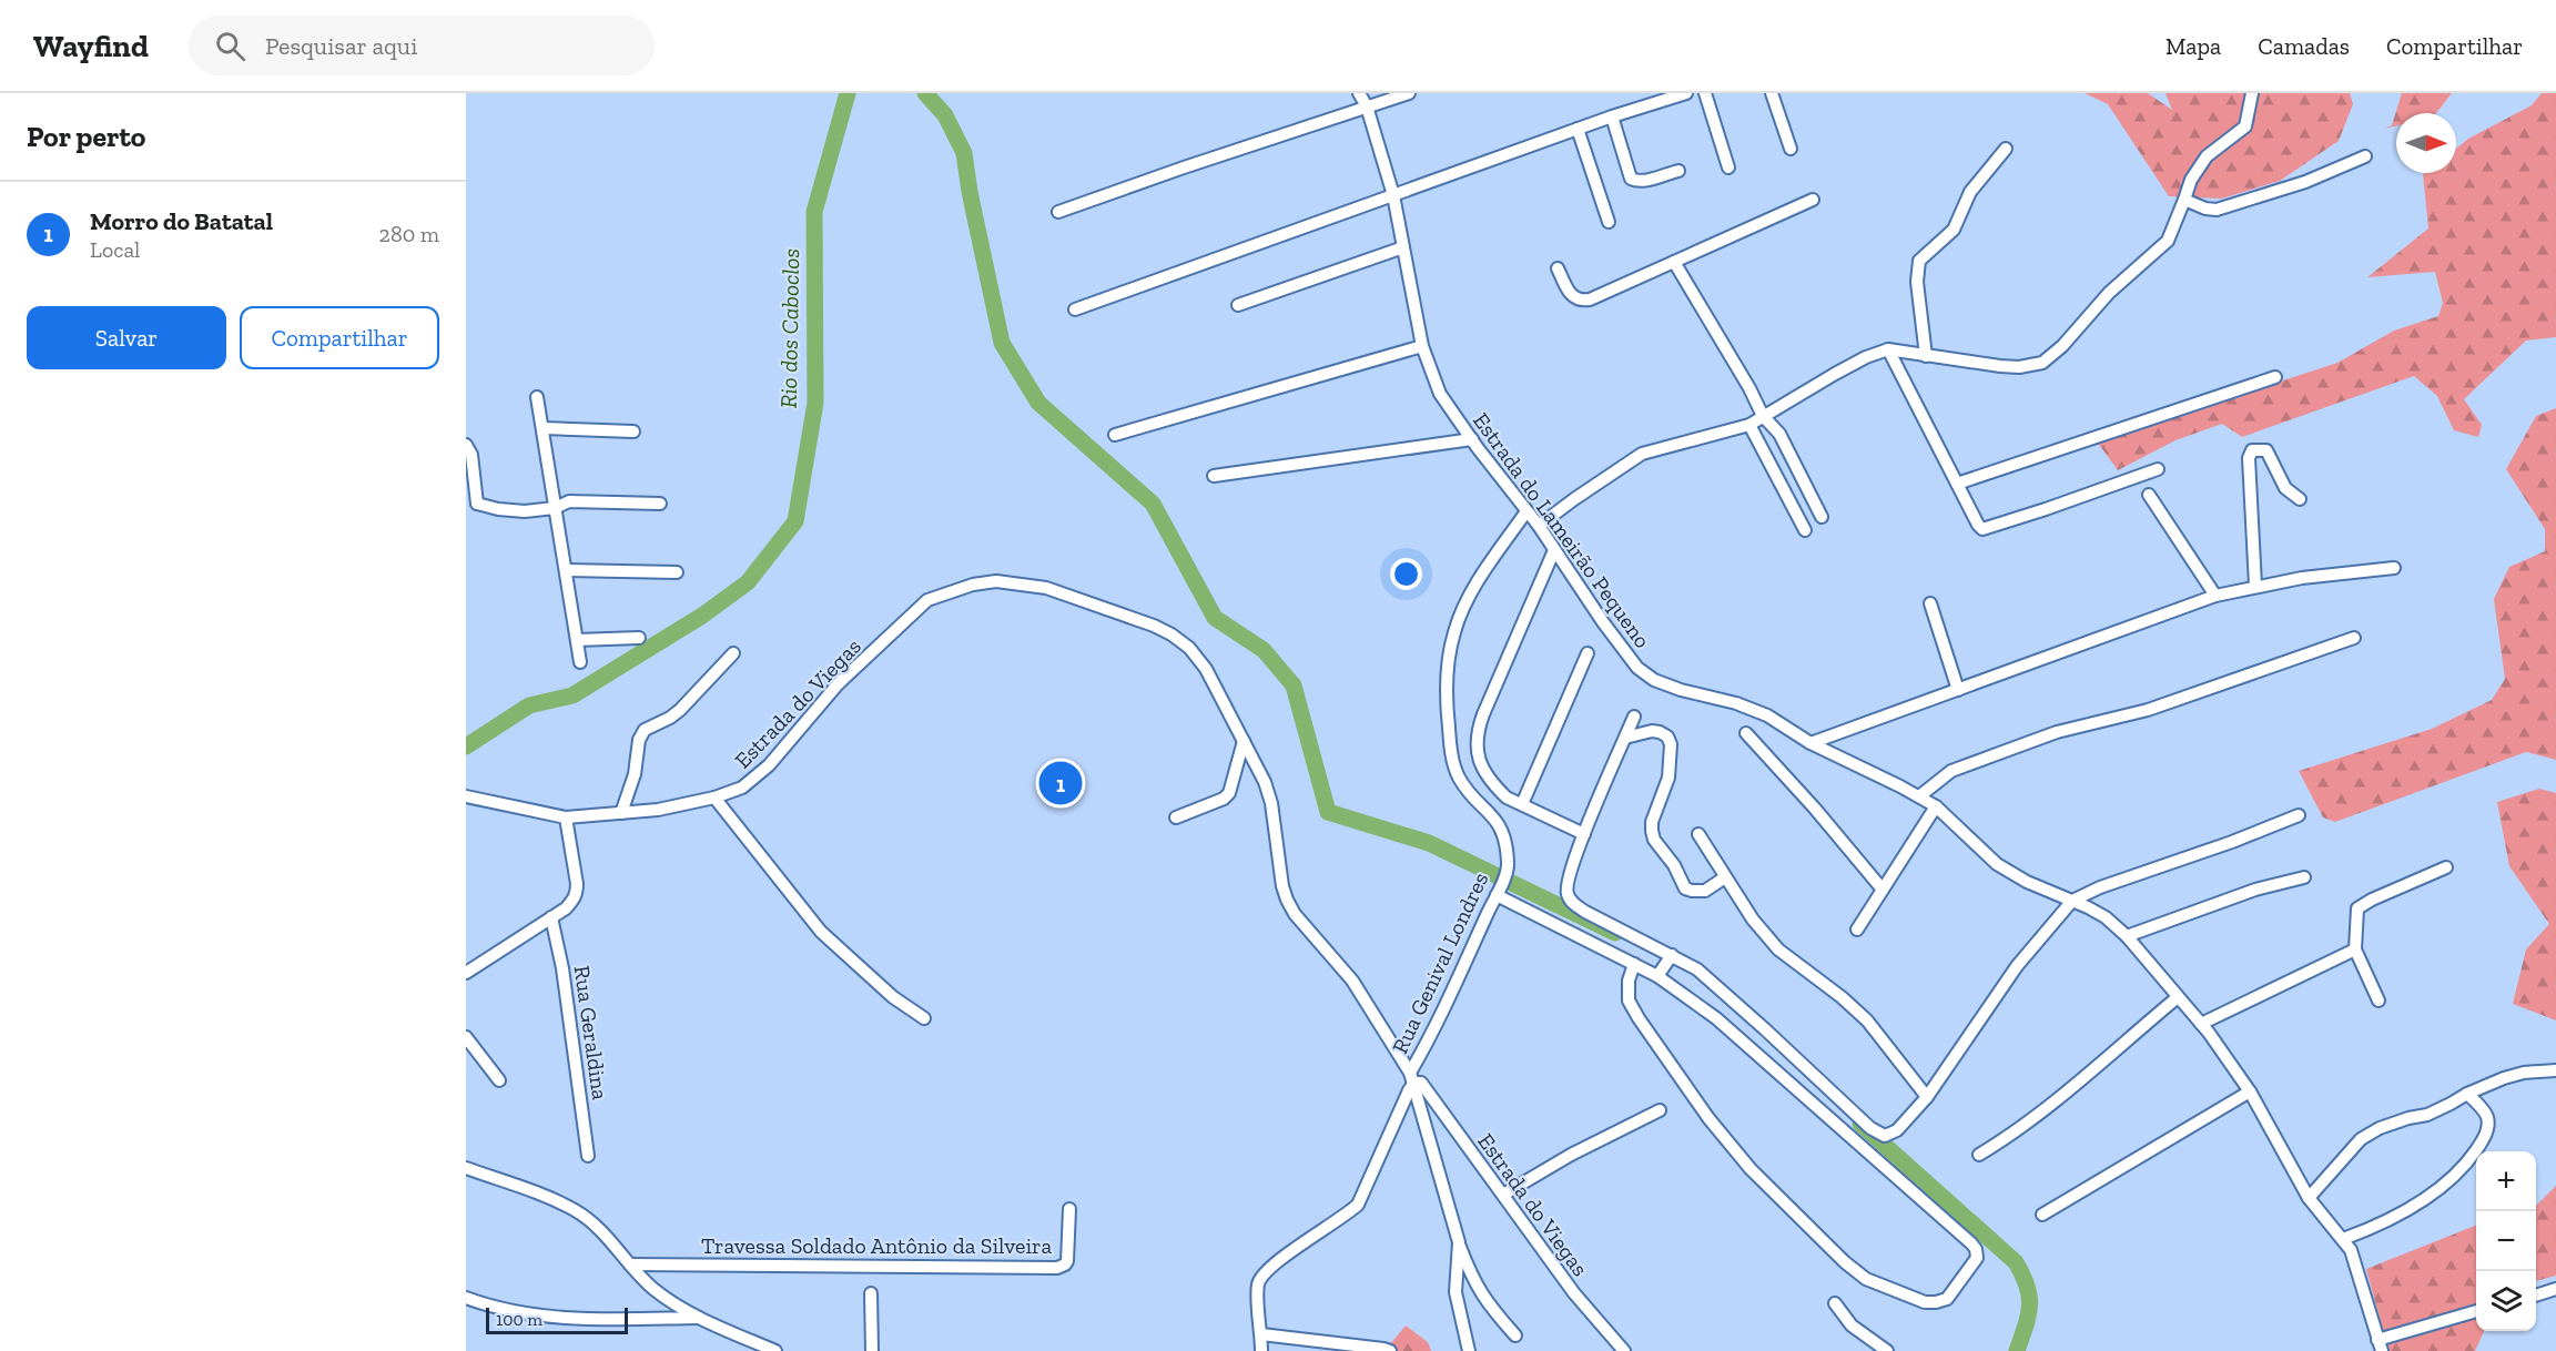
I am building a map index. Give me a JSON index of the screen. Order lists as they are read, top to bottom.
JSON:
{
  "streets": {
    "street": [
      "Estrada do Lameirão Pequeno",
      "Estrada do Viegas",
      "Rua Genival Londres",
      "Rua Geraldina",
      "Travessa Soldado Antônio da Silveira"
    ]
  },
  "crossings": [
    ["Estrada do Lameirão Pequeno", "Rua Genival Londres"],
    ["Estrada do Viegas", "Rua Genival Londres"]
  ],
  "water": ["Rio dos Caboclos"],
  "scale_bar": "100 m",
  "north": "right",
  "page": {
    "header": "Wayfind",
    "search": "Pesquisar aqui",
    "nav": ["Mapa", "Camadas", "Compartilhar"],
    "heading": "Por perto",
    "list": [
      {
        "mark": "1",
        "name": "Morro do Batatal",
        "note": "Local",
        "value": "280 m"
      }
    ],
    "buttons": ["Salvar", "Compartilhar"],
    "pins": "1",
    "map_buttons": ["+", "−"],
    "scale": "100 m"
  }
}
